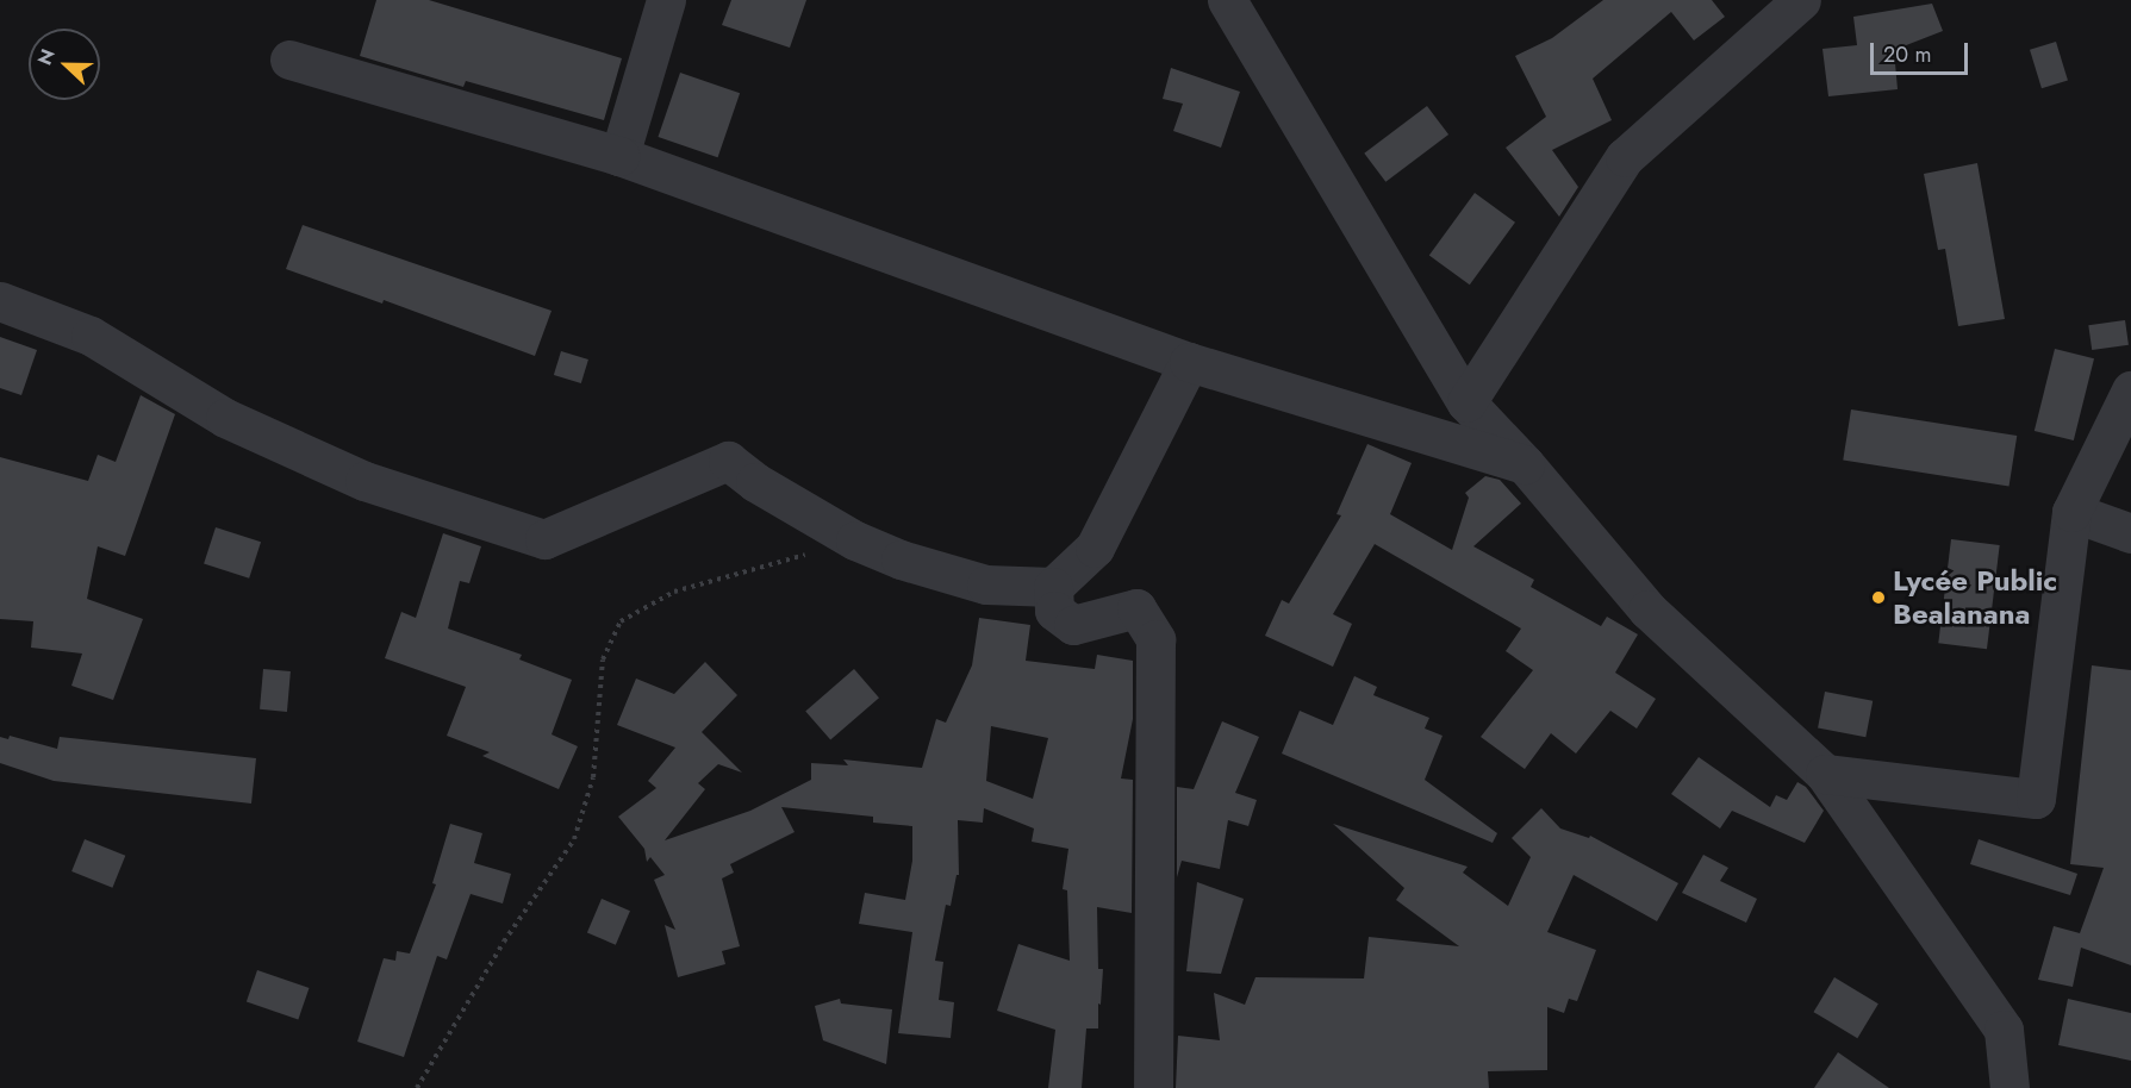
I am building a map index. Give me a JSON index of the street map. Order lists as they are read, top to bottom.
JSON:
{
  "places": ["Lycée Public Bealanana"],
  "scale_bar": "20 m",
  "north": "left"
}
